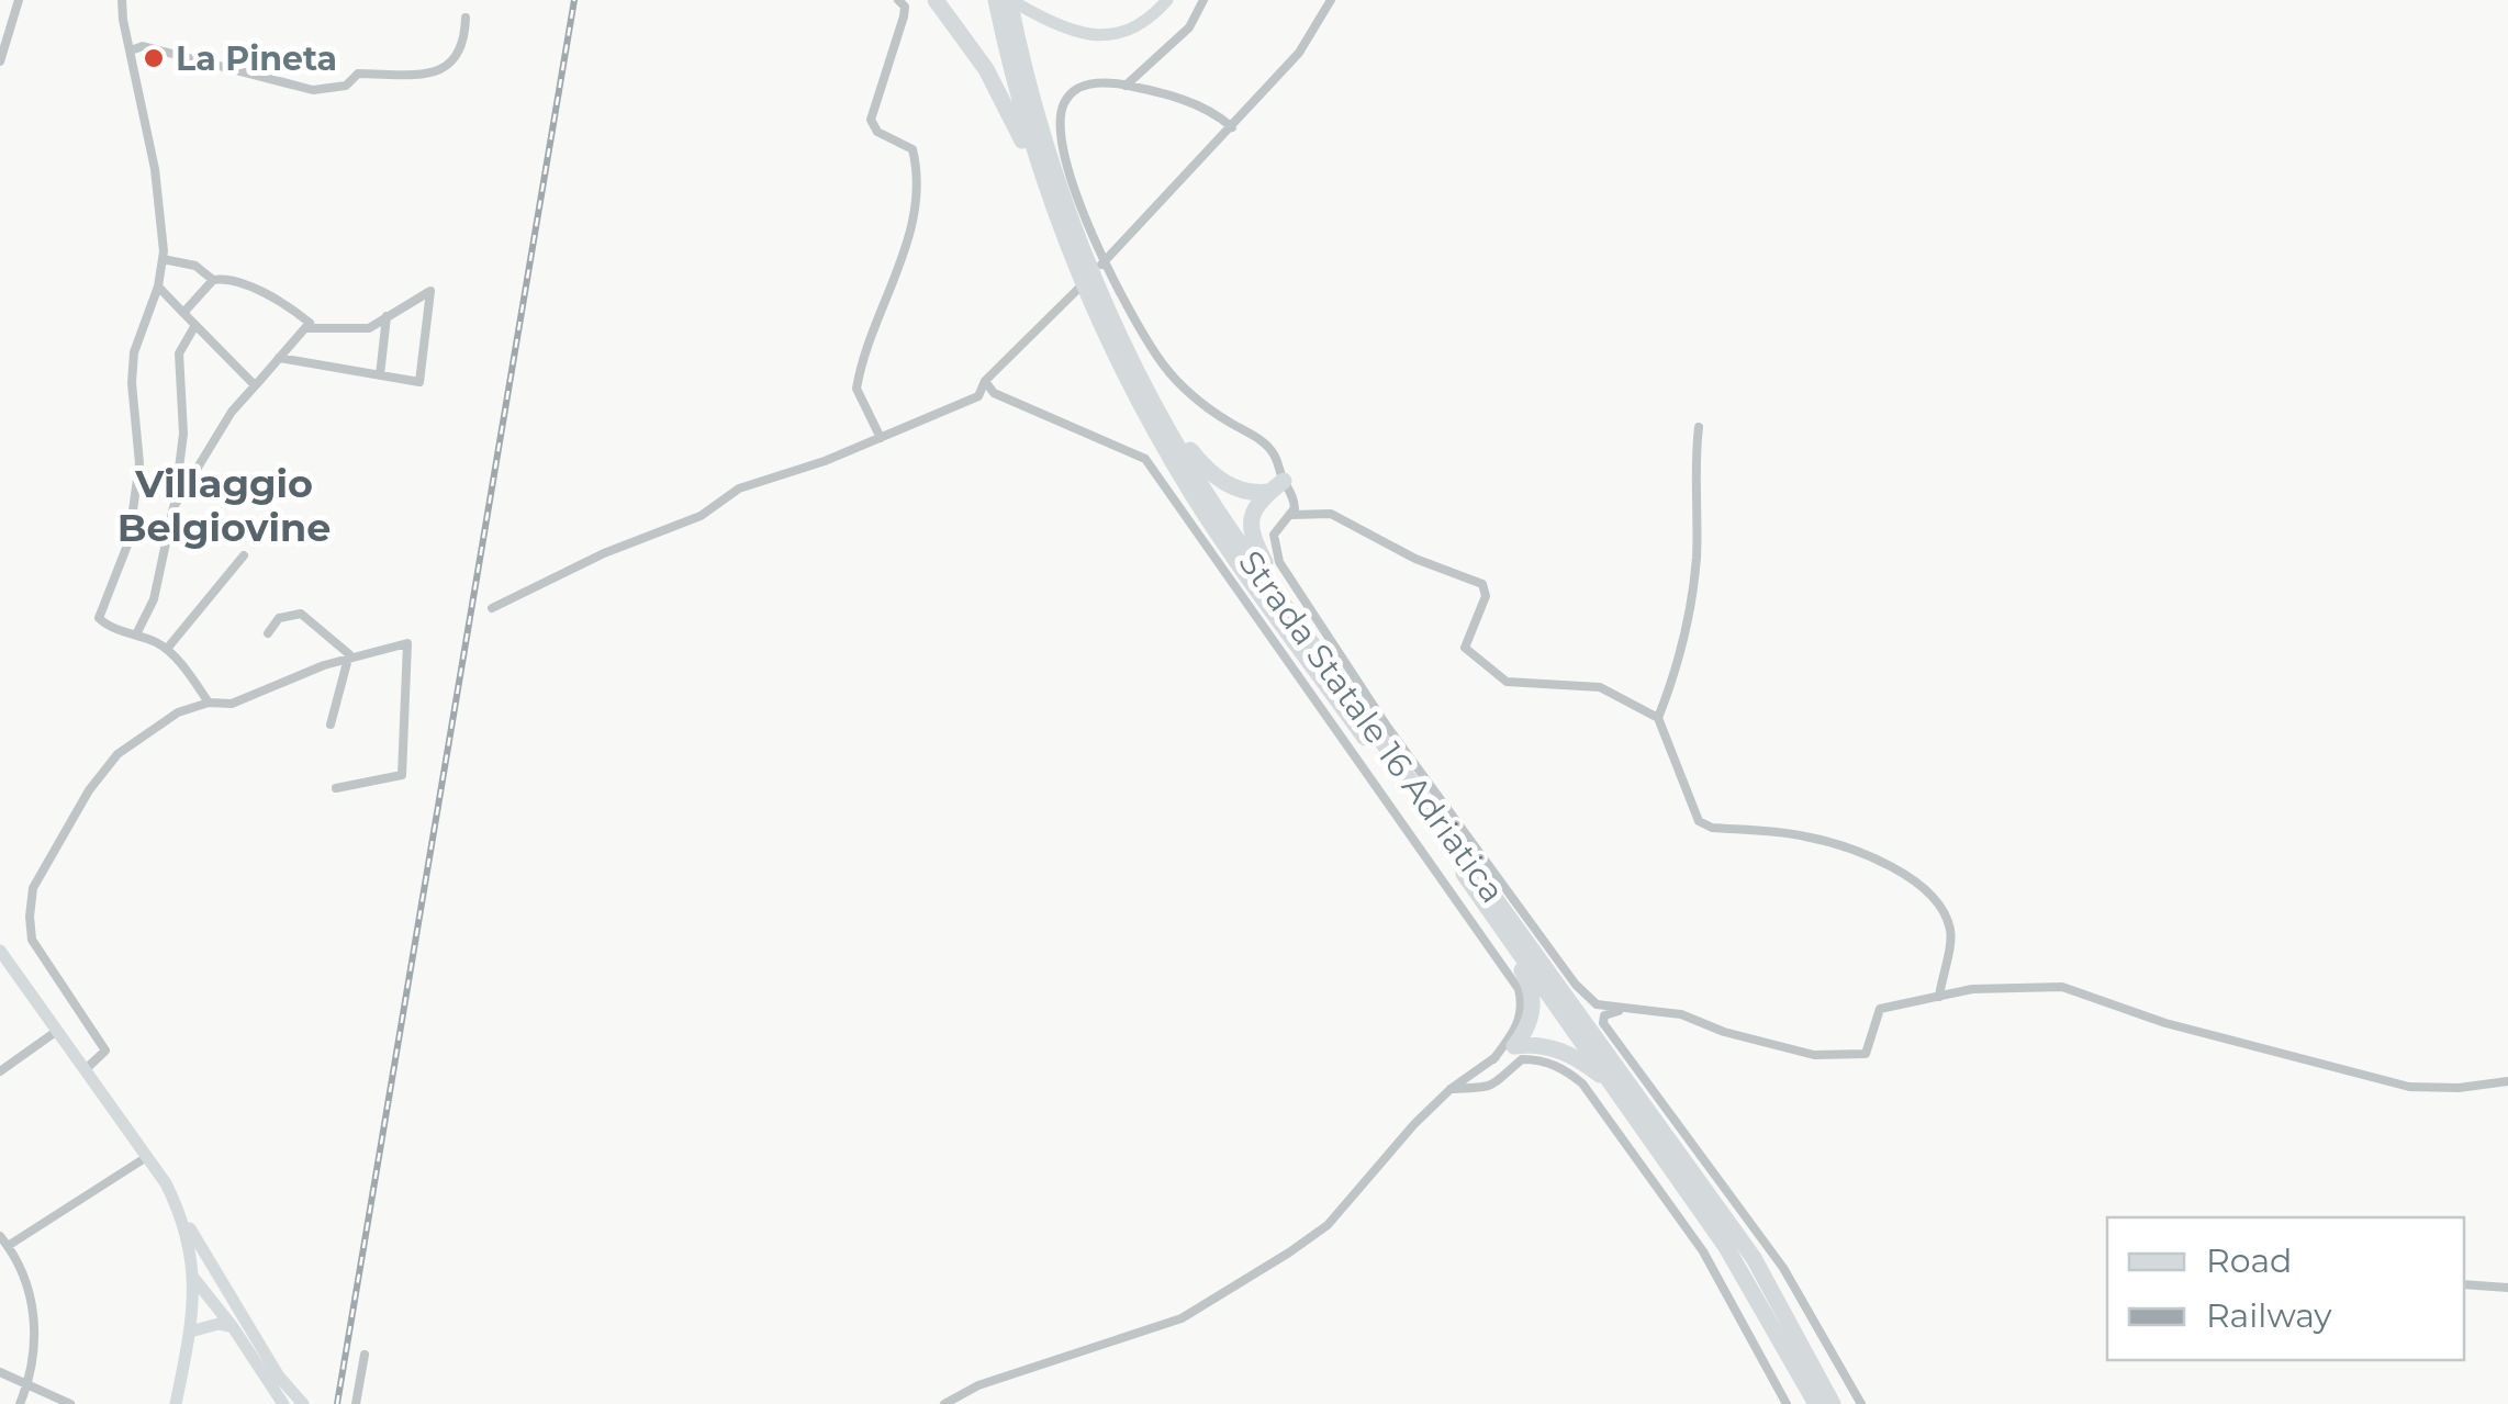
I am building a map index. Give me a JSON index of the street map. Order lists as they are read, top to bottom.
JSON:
{
  "streets": {
    "highway": ["Strada Statale 16 Adriatica"]
  },
  "districts": ["Villaggio Belgiovine"],
  "places": ["La Pineta"],
  "legend": ["Road", "Railway"]
}
